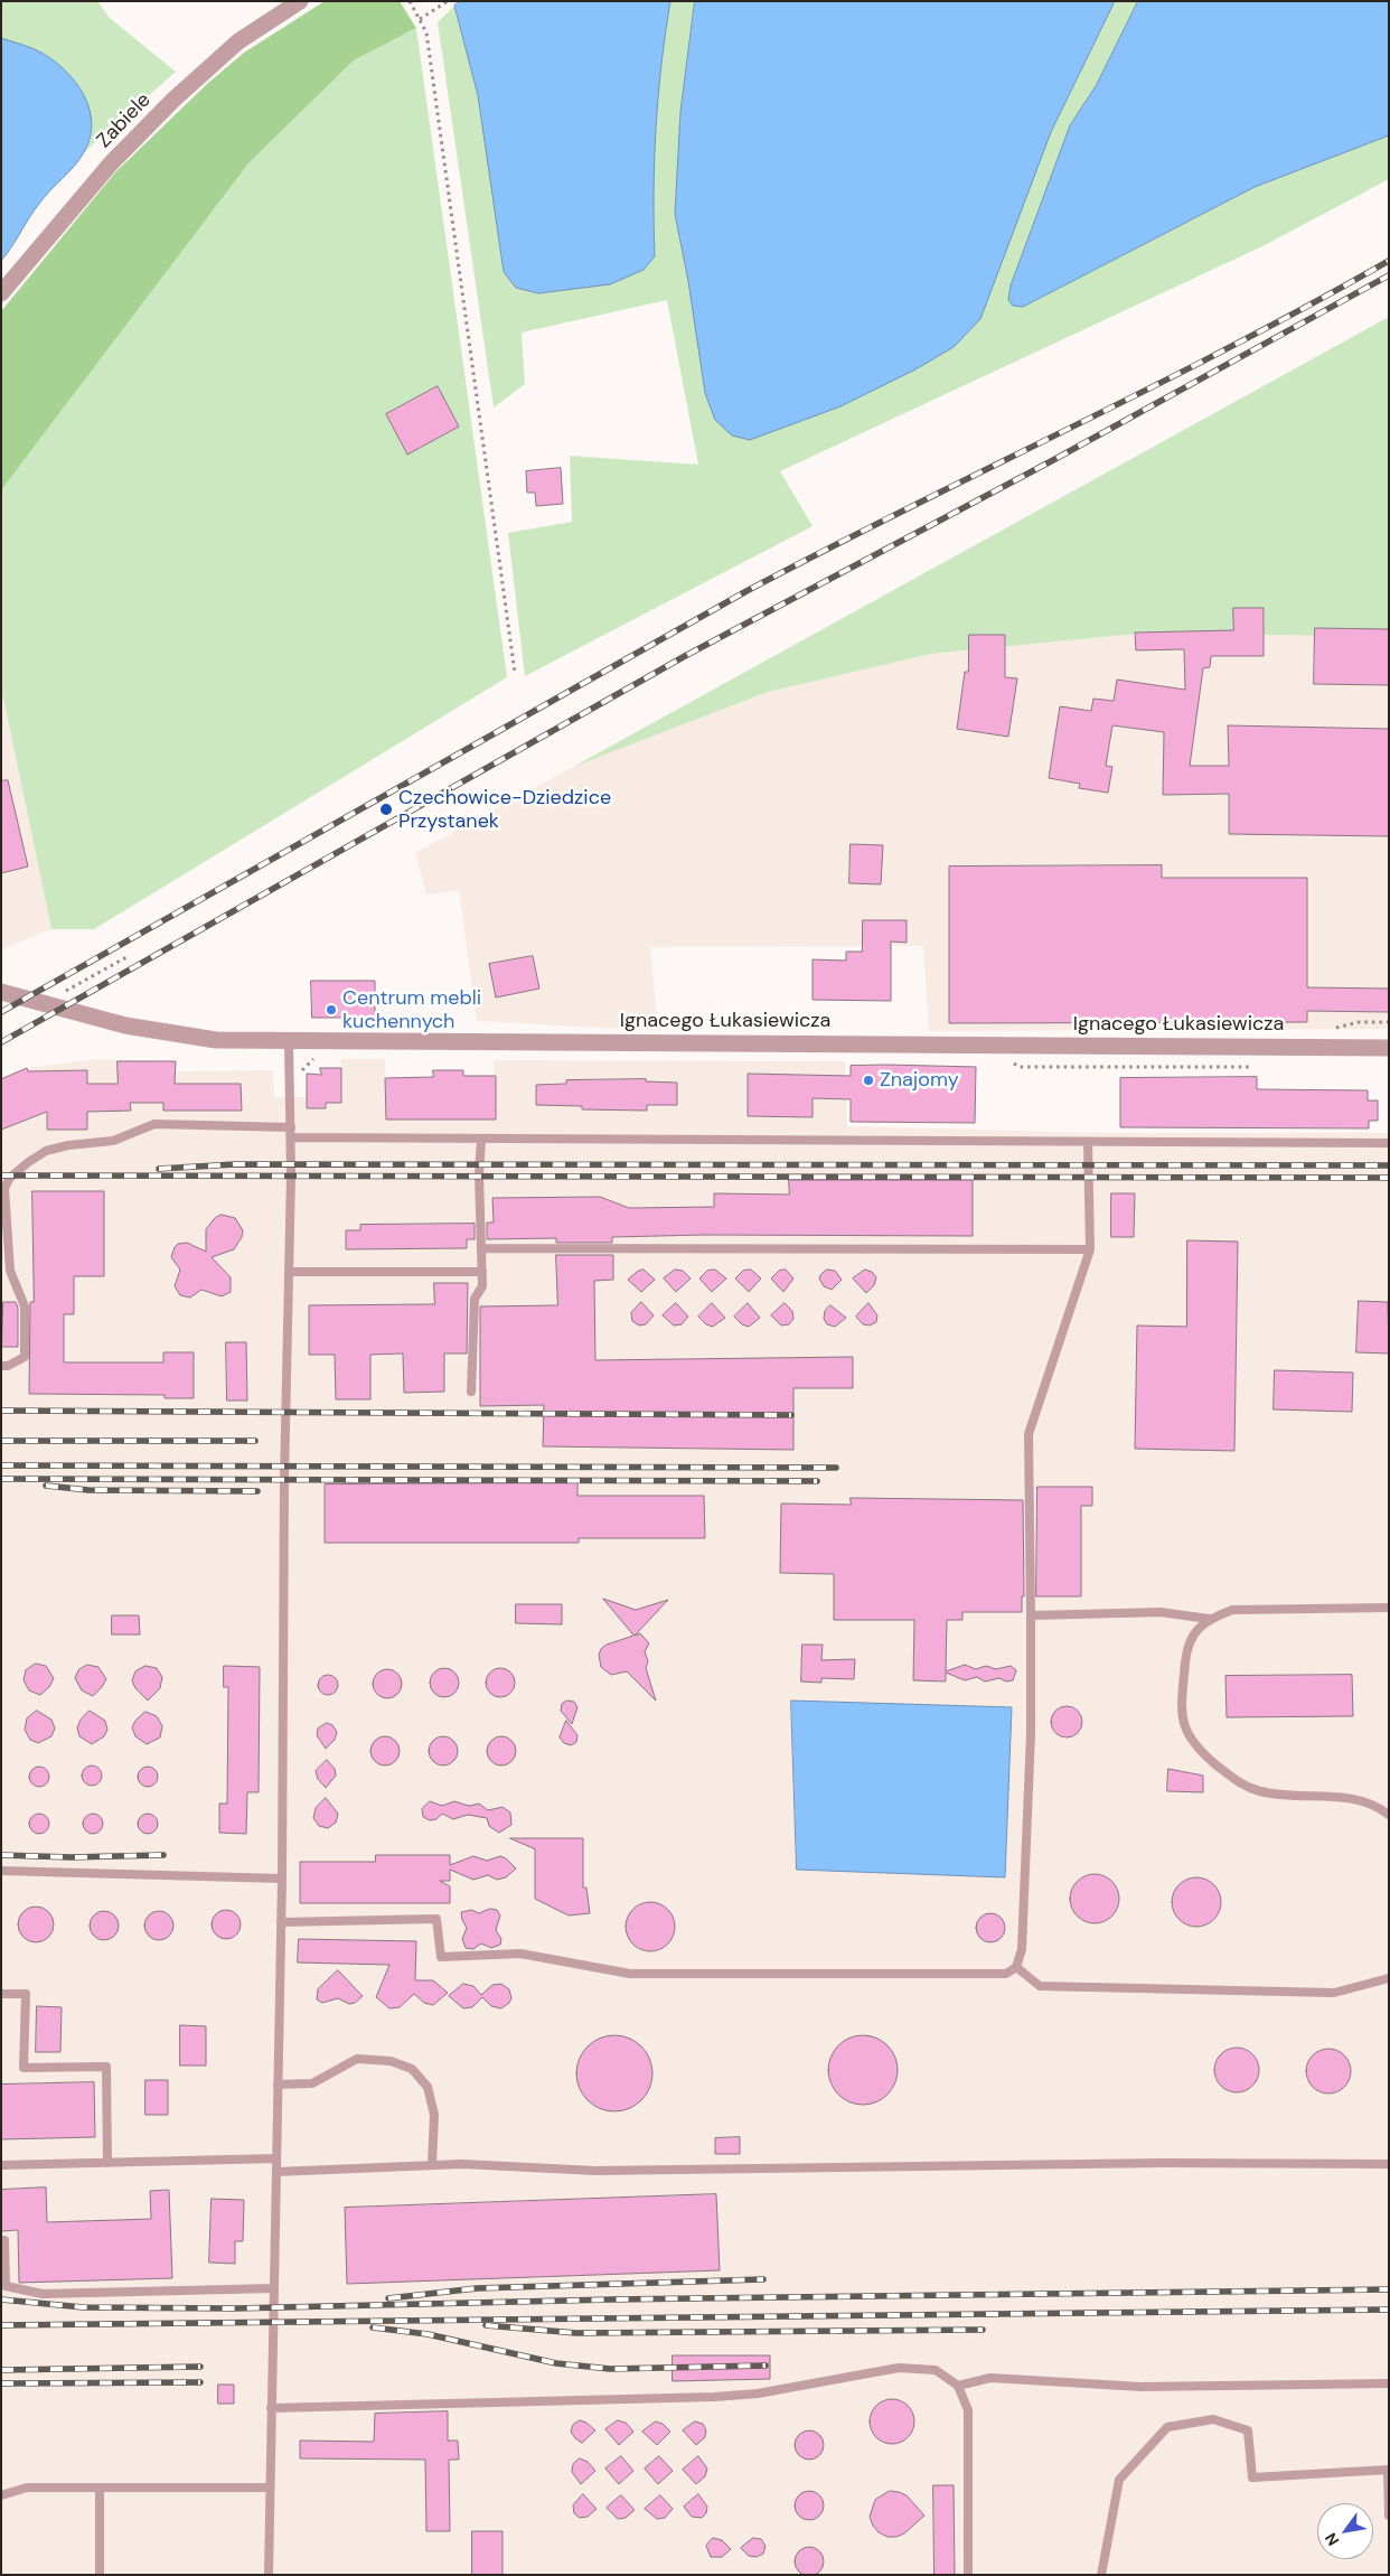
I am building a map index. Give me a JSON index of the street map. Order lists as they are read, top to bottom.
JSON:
{
  "streets": {
    "street": ["Zabiele", "Ignacego Łukasiewicza"]
  },
  "places": ["Czechowice-Dziedzice Przystanek", "Centrum mebli kuchennych", "Znajomy"],
  "north": "bottom left"
}
